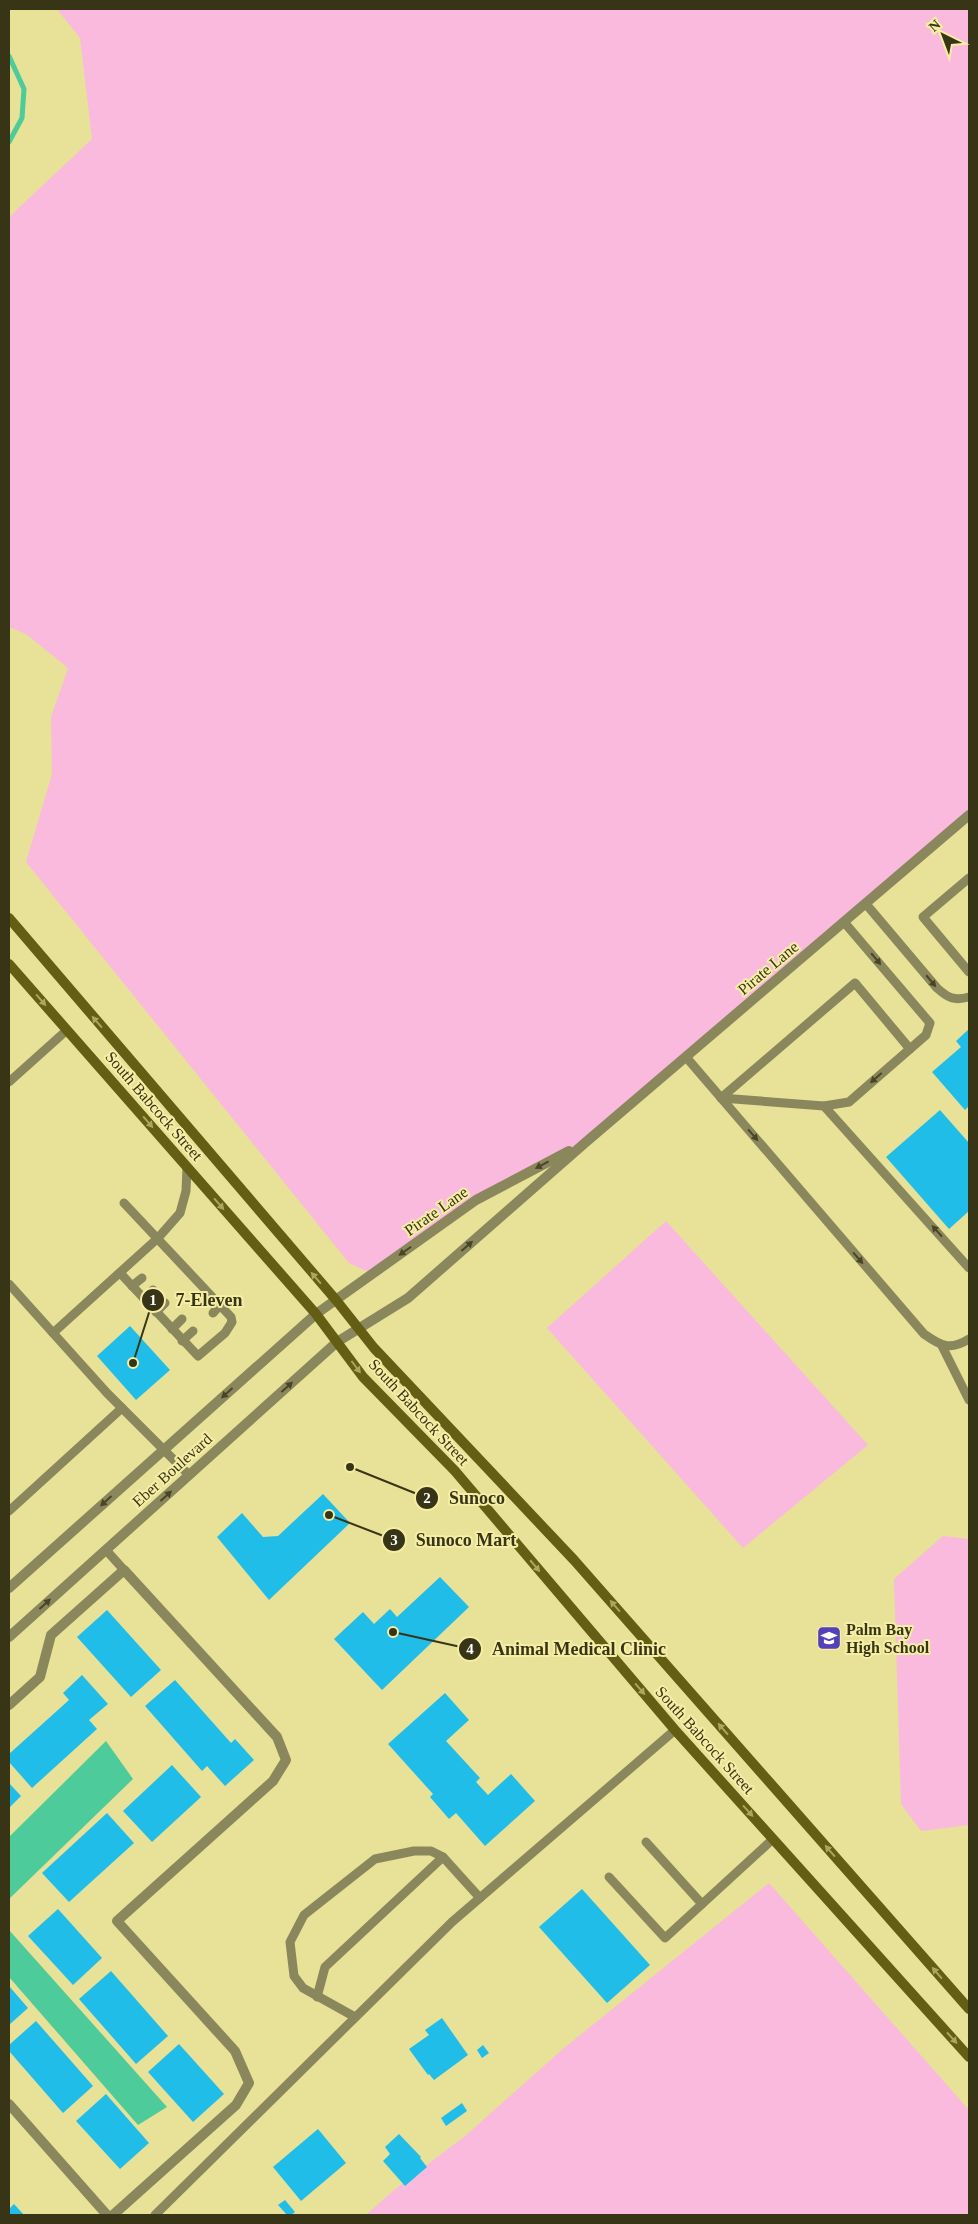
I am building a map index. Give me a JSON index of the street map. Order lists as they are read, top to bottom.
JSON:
{
  "streets": {
    "main road": ["South Babcock Street"],
    "street": ["Pirate Lane", "Eber Boulevard"]
  },
  "crossings": [
    ["Pirate Lane", "South Babcock Street"],
    ["Pirate Lane", "Eber Boulevard"],
    ["South Babcock Street", "Eber Boulevard"]
  ],
  "places": {
    "other": [
      "7-Eleven",
      "Sunoco",
      "Sunoco Mart",
      "Animal Medical Clinic"
    ],
    "school or university": ["Palm Bay High School"]
  },
  "north": "top left"
}
